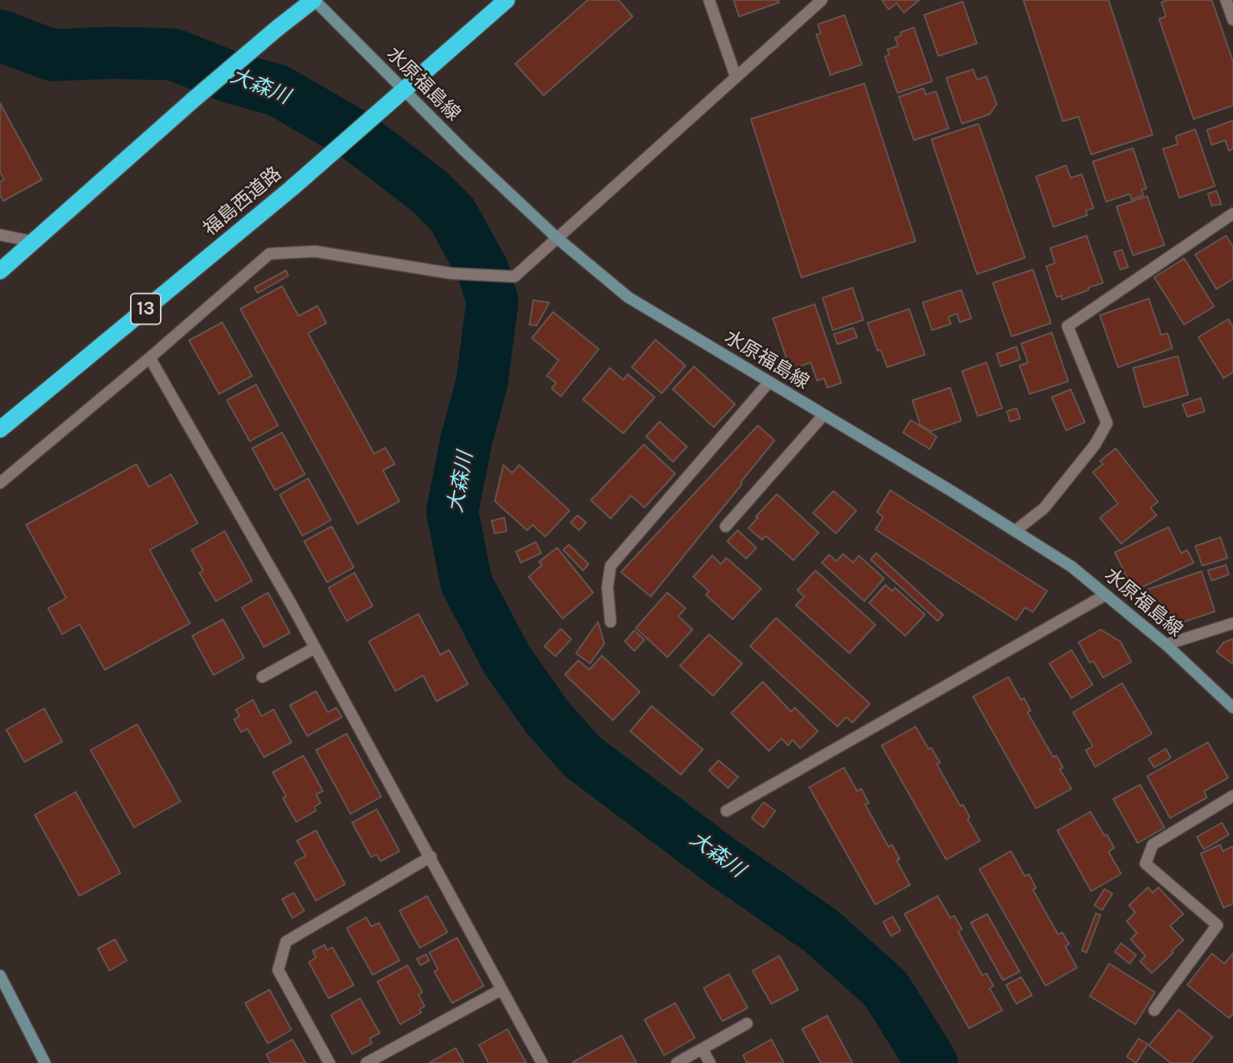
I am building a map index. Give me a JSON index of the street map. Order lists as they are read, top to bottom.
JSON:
{
  "streets": {
    "highway": ["福島西道路", "13"],
    "main road": ["水原福島線"]
  },
  "crossings": [
    ["水原福島線", "福島西道路"]
  ],
  "water": ["大森川"]
}
